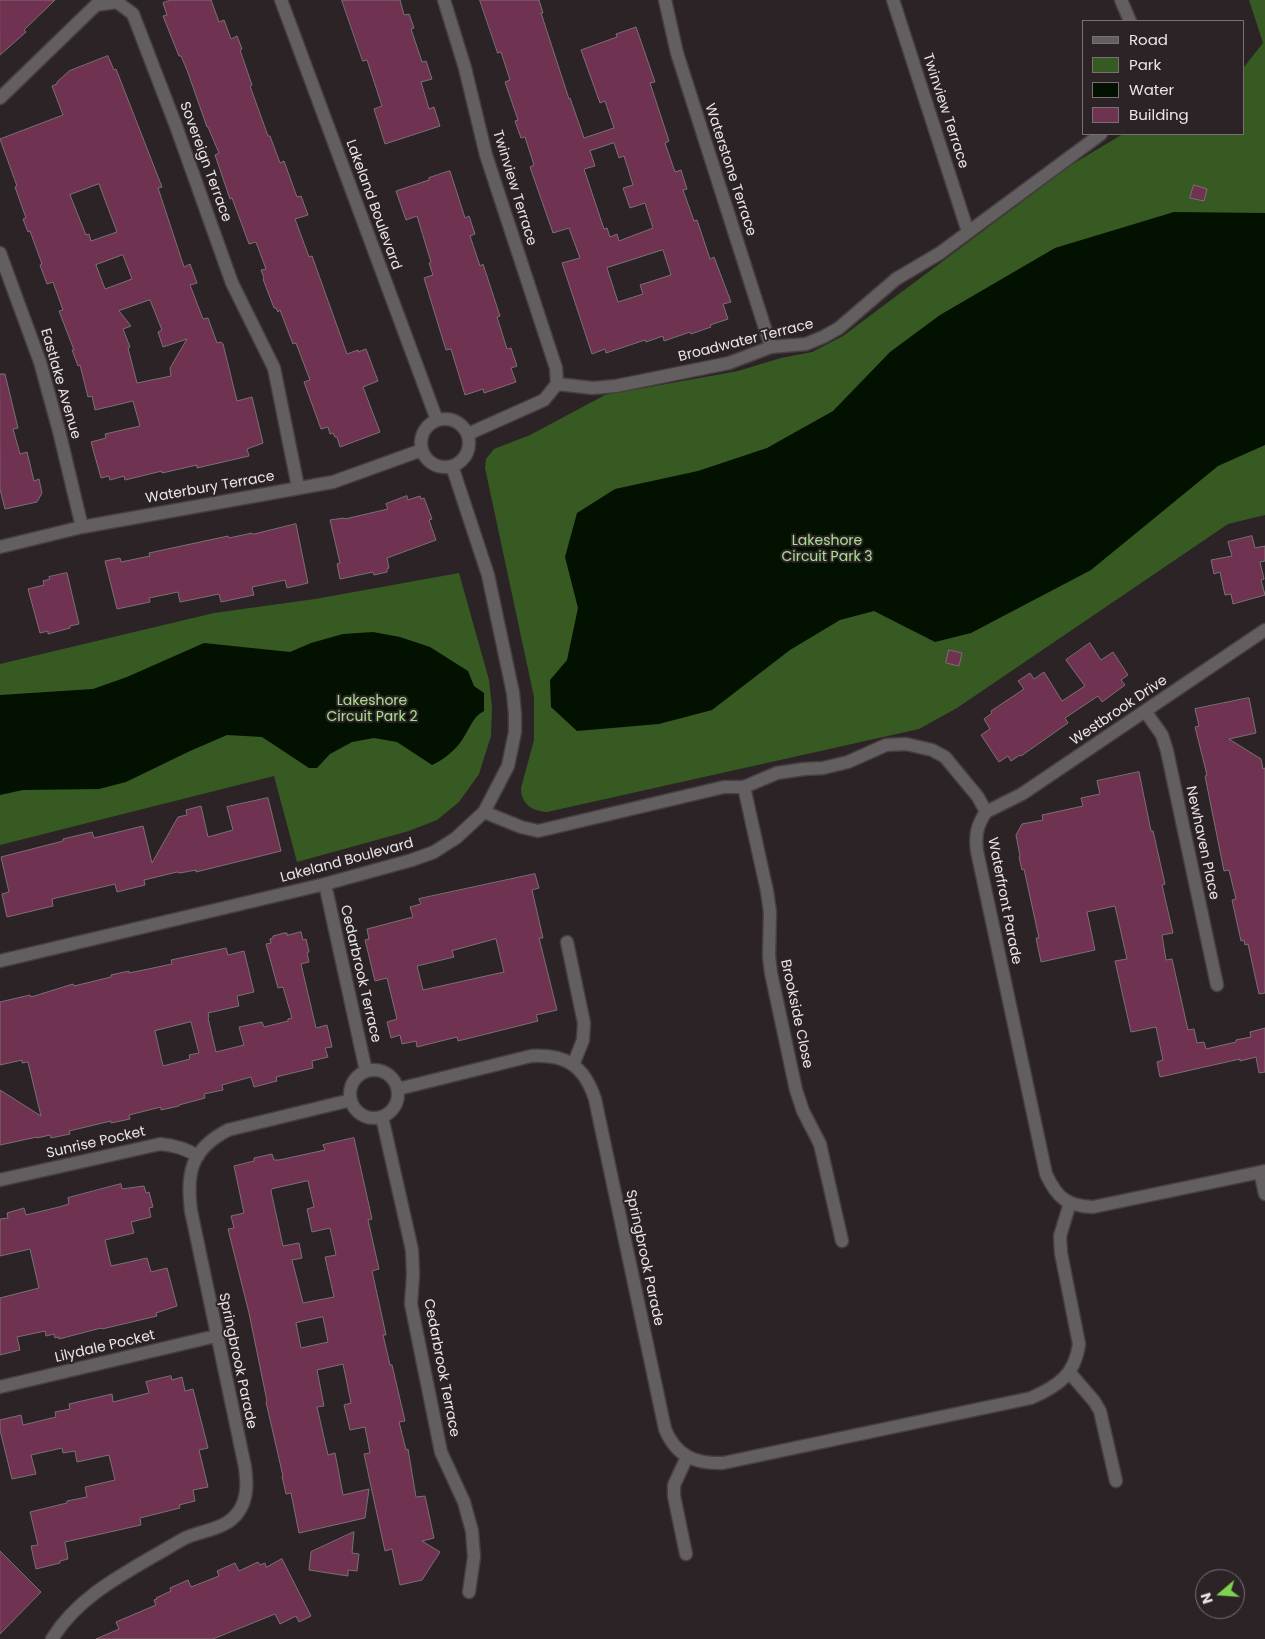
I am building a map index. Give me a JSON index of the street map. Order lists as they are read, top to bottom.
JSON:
{
  "streets": {
    "street": [
      "Twinview Terrace",
      "Sovereign Terrace",
      "Waterstone Terrace",
      "Lakeland Boulevard",
      "Broadwater Terrace",
      "Eastlake Avenue",
      "Waterbury Terrace",
      "Westbrook Drive",
      "Newhaven Place",
      "Waterfront Parade",
      "Cedarbrook Terrace",
      "Brookside Close",
      "Sunrise Pocket",
      "Springbrook Parade",
      "Lilydale Pocket"
    ]
  },
  "crossings": [
    ["Twinview Terrace", "Broadwater Terrace"],
    ["Sovereign Terrace", "Waterbury Terrace"],
    ["Waterstone Terrace", "Broadwater Terrace"],
    ["Lakeland Boulevard", "Waterbury Terrace"],
    ["Lakeland Boulevard", "Cedarbrook Terrace"],
    ["Eastlake Avenue", "Waterbury Terrace"],
    ["Westbrook Drive", "Newhaven Place"],
    ["Westbrook Drive", "Waterfront Parade"],
    ["Cedarbrook Terrace", "Springbrook Parade"],
    ["Sunrise Pocket", "Springbrook Parade"],
    ["Springbrook Parade", "Lilydale Pocket"]
  ],
  "parks": ["Lakeshore Circuit Park 3", "Lakeshore Circuit Park 2"],
  "legend": [
    "Road",
    "Park",
    "Water",
    "Building"
  ],
  "north": "left"
}
